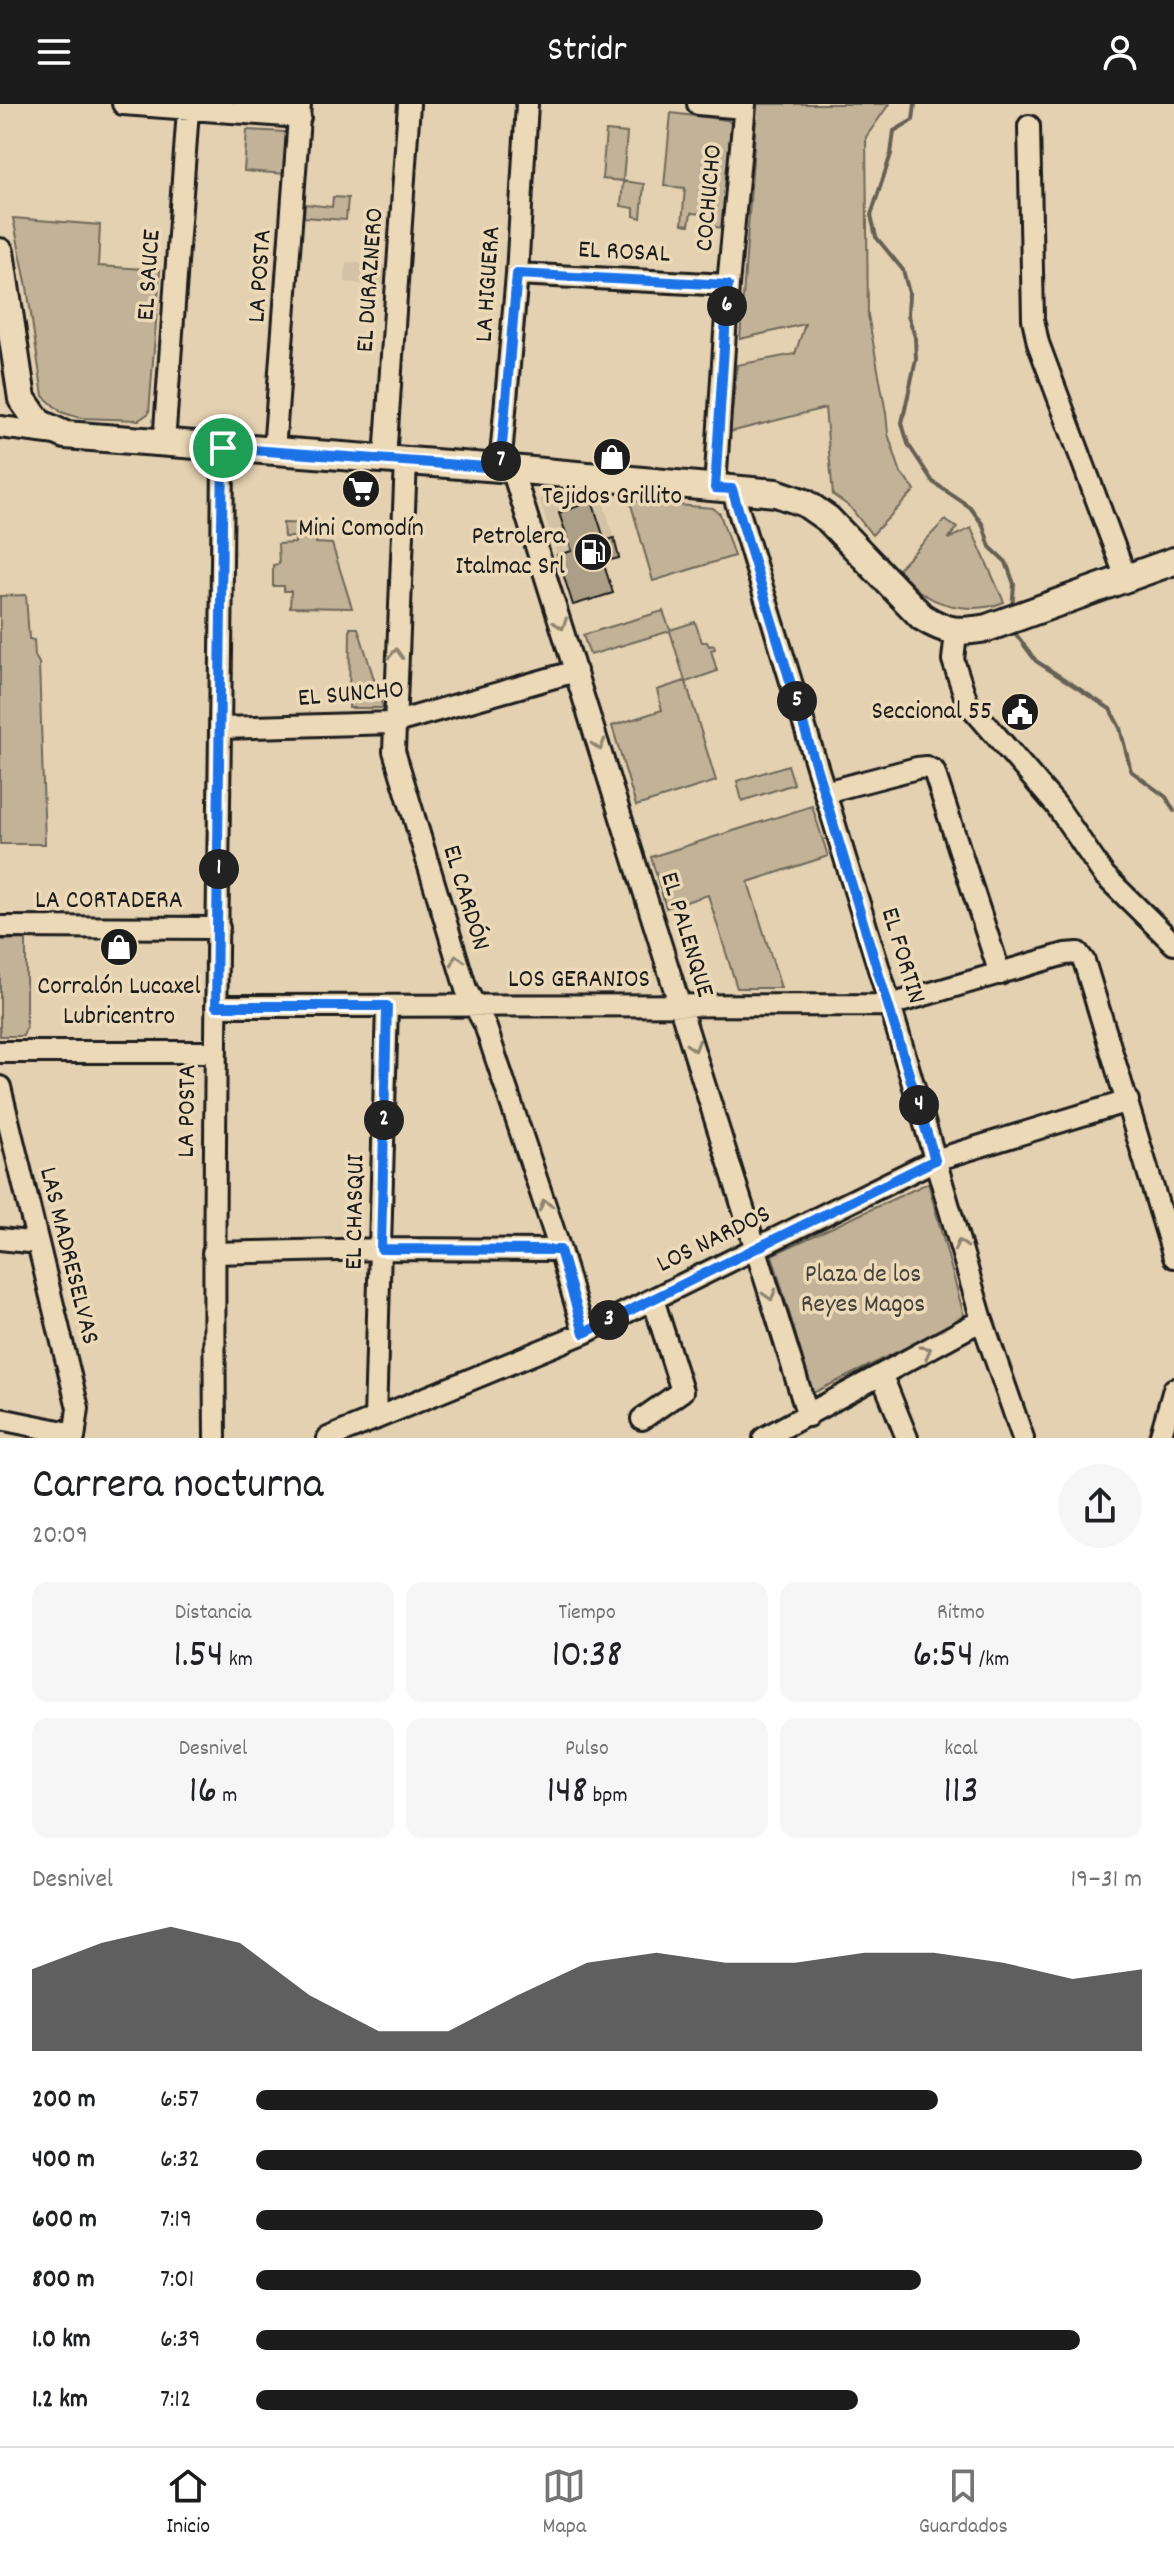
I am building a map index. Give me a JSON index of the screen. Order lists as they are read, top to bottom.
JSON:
{
  "streets": {
    "street": [
      "COCHUCHO",
      "EL ROSAL",
      "EL SAUCE",
      "LA POSTA",
      "EL DURAZNERO",
      "LA HIGUERA",
      "EL SUNCHO",
      "EL CARDÓN",
      "LA CORTADERA",
      "EL PALENQUE",
      "EL FORTIN",
      "LOS GERANIOS",
      "EL CHASQUI",
      "LOS NARDOS",
      "LAS MADRESELVAS"
    ]
  },
  "crossings": [
    ["COCHUCHO", "EL ROSAL"],
    ["COCHUCHO", "EL FORTIN"],
    ["EL ROSAL", "LA HIGUERA"],
    ["LA POSTA", "EL SUNCHO"],
    ["LA POSTA", "LA CORTADERA"],
    ["LA POSTA", "LOS GERANIOS"],
    ["EL DURAZNERO", "EL CARDÓN"],
    ["LA HIGUERA", "EL PALENQUE"],
    ["EL SUNCHO", "EL CARDÓN"],
    ["EL SUNCHO", "EL PALENQUE"],
    ["EL CARDÓN", "LOS GERANIOS"],
    ["EL CARDÓN", "LOS NARDOS"],
    ["EL PALENQUE", "LOS GERANIOS"],
    ["EL PALENQUE", "LOS NARDOS"],
    ["EL FORTIN", "LOS GERANIOS"],
    ["EL FORTIN", "LOS NARDOS"],
    ["LOS GERANIOS", "EL CHASQUI"],
    ["LOS GERANIOS", "LOS NARDOS"],
    ["EL CHASQUI", "LOS NARDOS"]
  ],
  "one_way": ["EL CARDÓN", "EL PALENQUE"],
  "parks": ["Plaza de los Reyes Magos"],
  "places": {
    "shop": ["Tejidos Grillito", "Corralón Lucaxel Lubricentro"],
    "supermarket": ["Mini Comodín"],
    "fuel station": ["Petrolera Italmac Srl"],
    "public building": ["Seccional 55"]
  },
  "page": {
    "header": "Stridr",
    "pins": [
      "6",
      "7",
      "5",
      "1",
      "4",
      "2",
      "3"
    ],
    "heading": ["Carrera nocturna", "20:09"],
    "stats": [
      ["Distancia", "1.54 km"],
      ["Tiempo", "10:38"],
      ["Ritmo", "6:54 /km"],
      ["Desnivel", "16 m"],
      ["Pulso", "148 bpm"],
      ["kcal", "113"]
    ],
    "chart": ["Desnivel", "19–31 m"],
    "list": [
      {
        "name": "200 m",
        "note": "6:57"
      },
      {
        "name": "400 m",
        "note": "6:32"
      },
      {
        "name": "600 m",
        "note": "7:19"
      },
      {
        "name": "800 m",
        "note": "7:01"
      },
      {
        "name": "1.0 km",
        "note": "6:39"
      },
      {
        "name": "1.2 km",
        "note": "7:12"
      }
    ],
    "tabs": ["Inicio", "Mapa", "Guardados"]
  }
}
